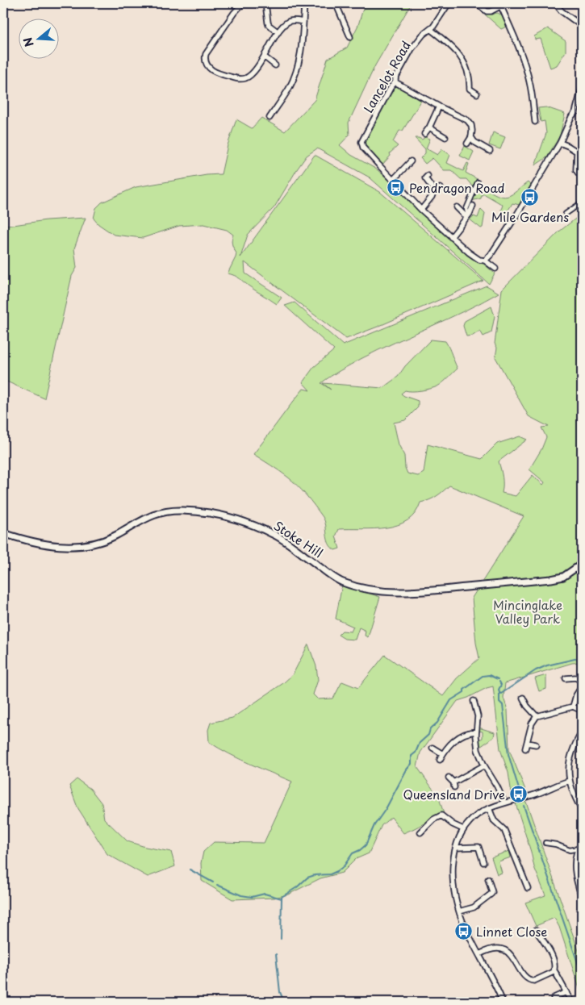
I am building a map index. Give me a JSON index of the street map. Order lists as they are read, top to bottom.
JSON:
{
  "streets": {
    "street": ["Lancelot Road", "Stoke Hill"]
  },
  "parks": ["Mincinglake Valley Park"],
  "places": {
    "bus stop": [
      "Pendragon Road",
      "Mile Gardens",
      "Queensland Drive",
      "Linnet Close"
    ]
  },
  "north": "left"
}
